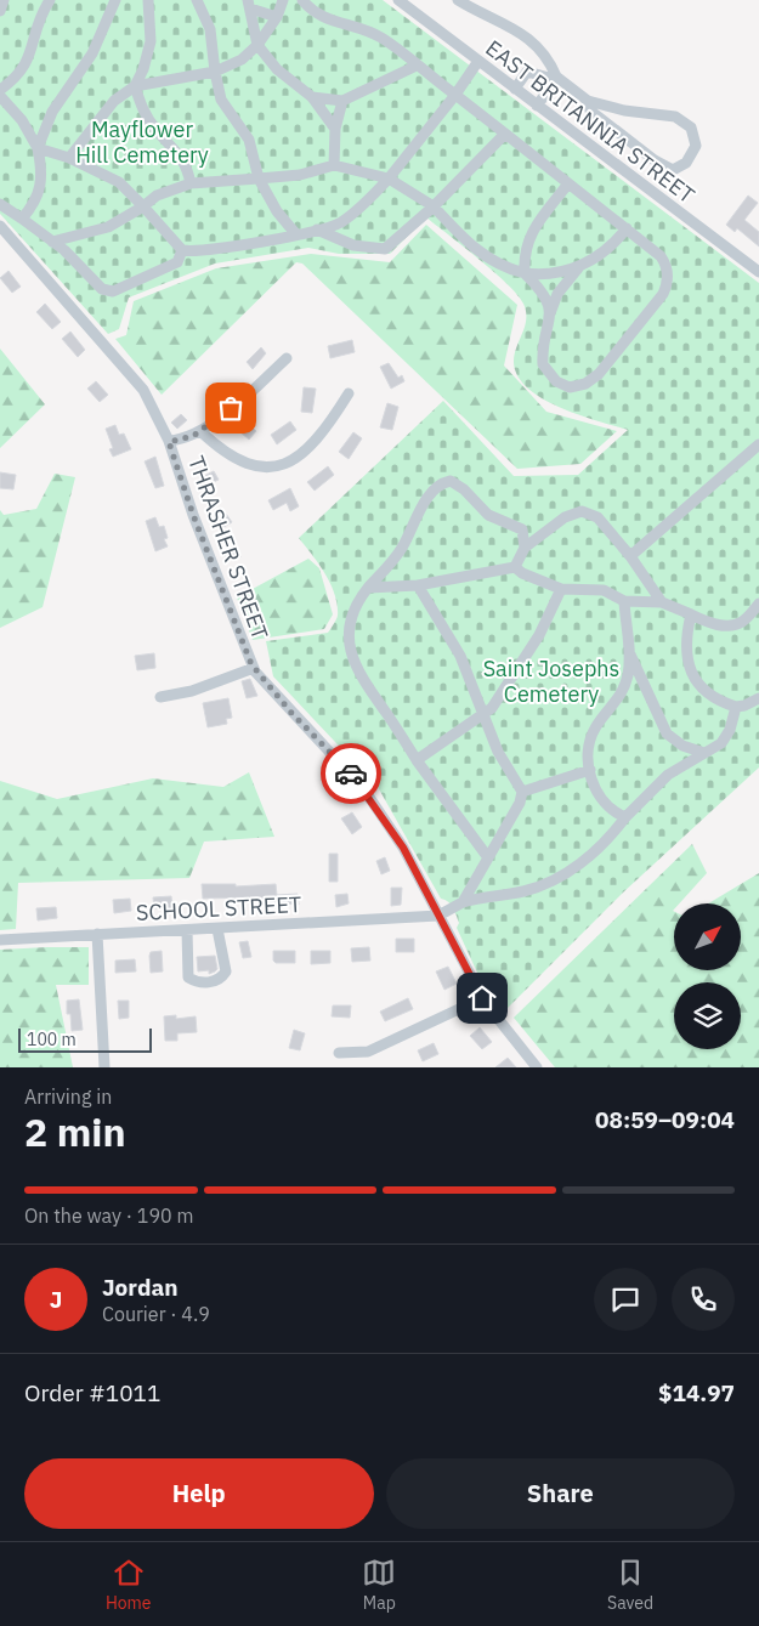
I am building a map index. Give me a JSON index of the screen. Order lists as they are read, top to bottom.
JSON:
{
  "streets": {
    "street": ["EAST BRITANNIA STREET", "THRASHER STREET", "SCHOOL STREET"]
  },
  "crossings": [
    ["THRASHER STREET", "SCHOOL STREET"]
  ],
  "parks": ["Mayflower Hill Cemetery", "Saint Josephs Cemetery"],
  "scale_bar": "100 m",
  "north": "top right",
  "page": {
    "scale": "100 m",
    "heading": ["2 min", "Arriving in", "08:59–09:04"],
    "panel": [
      "Jordan",
      "Courier · 4.9",
      "Order #1011",
      "$14.97"
    ],
    "bar": "On the way · 190 m",
    "round": "J",
    "buttons": ["Help", "Share"],
    "tabs": ["Home", "Map", "Saved"]
  }
}
